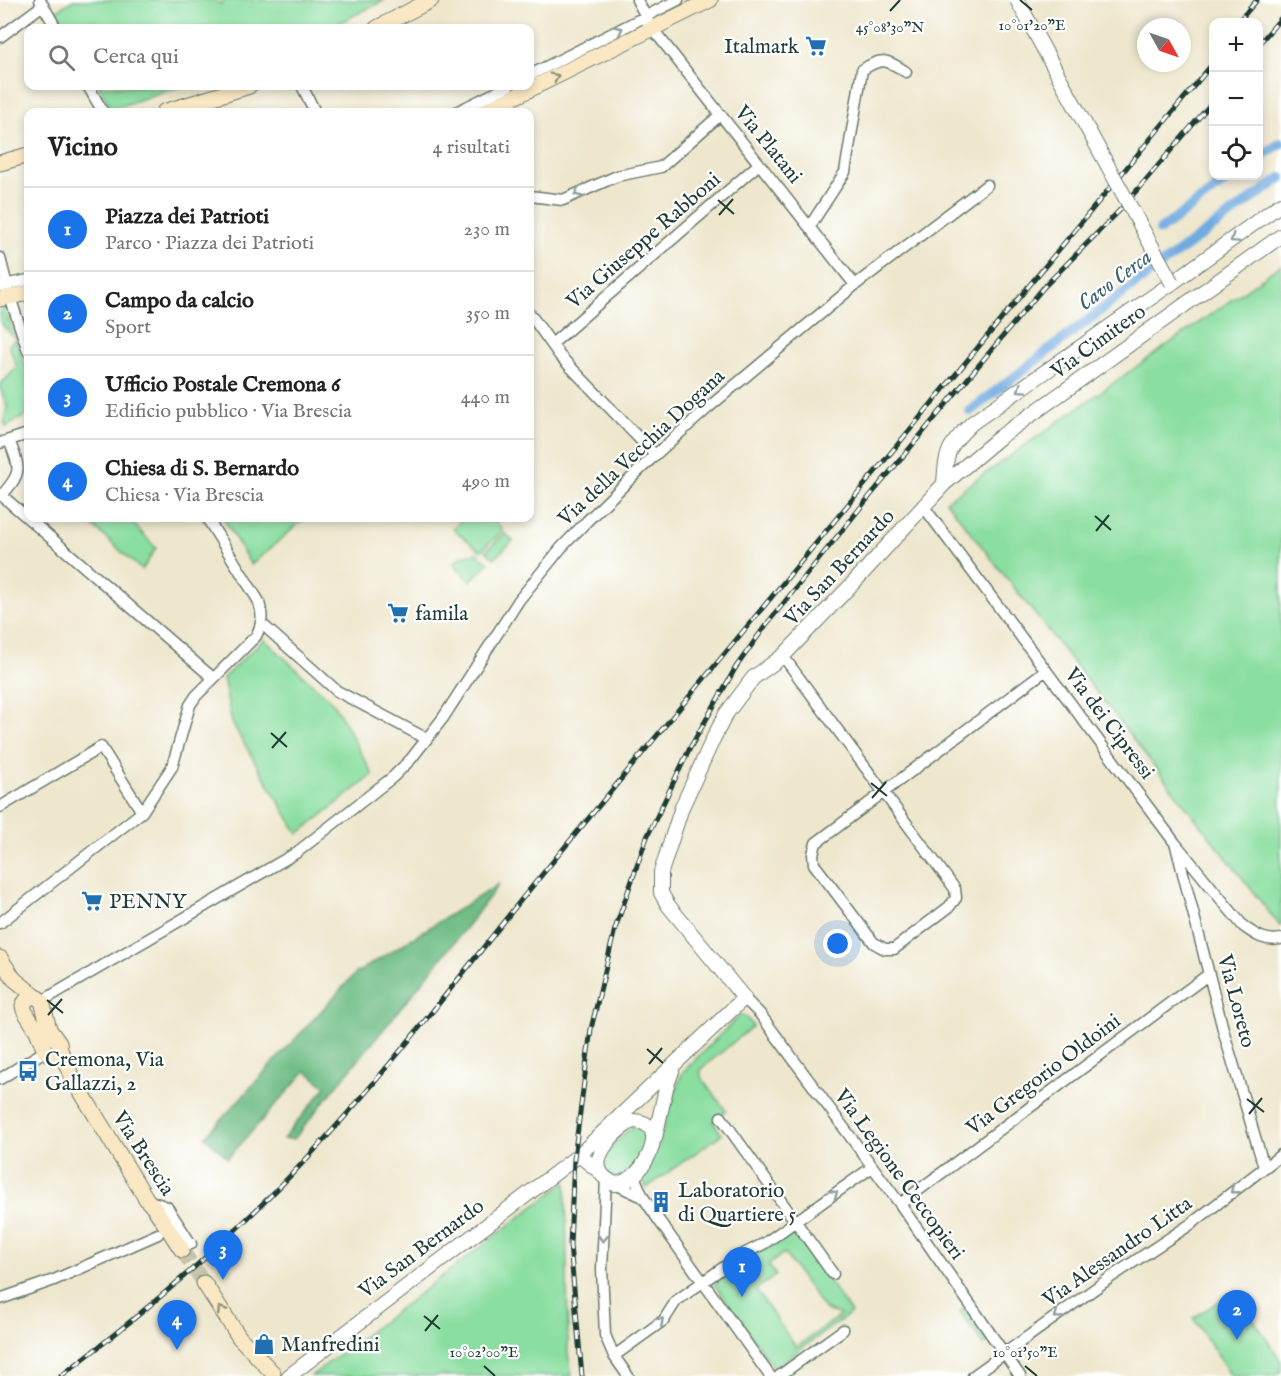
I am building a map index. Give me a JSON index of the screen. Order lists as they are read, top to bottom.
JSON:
{
  "streets": {
    "main road": ["Via Brescia"],
    "street": [
      "Via Platani",
      "Via Giuseppe Rabboni",
      "Via Cimitero",
      "Via della Vecchia Dogana",
      "Via San Bernardo",
      "Via dei Cipressi",
      "Via Loreto",
      "Via Gregorio Oldoini",
      "Via Legione Ceccopieri",
      "Via Alessandro Litta"
    ]
  },
  "crossings": [
    ["Via Platani", "Via Giuseppe Rabboni"],
    ["Via Platani", "Via della Vecchia Dogana"],
    ["Via Cimitero", "Via San Bernardo"],
    ["Via Cimitero", "Via dei Cipressi"],
    ["Via della Vecchia Dogana", "Via Brescia"],
    ["Via San Bernardo", "Via dei Cipressi"],
    ["Via San Bernardo", "Via Legione Ceccopieri"],
    ["Via dei Cipressi", "Via Loreto"],
    ["Via Loreto", "Via Gregorio Oldoini"],
    ["Via Loreto", "Via Alessandro Litta"],
    ["Via Gregorio Oldoini", "Via Legione Ceccopieri"],
    ["Via Legione Ceccopieri", "Via Alessandro Litta"]
  ],
  "one_way": ["Via Alessandro Litta"],
  "water": ["Cavo Cerca"],
  "places": {
    "supermarket": ["Italmark", "famila", "PENNY"],
    "bus stop": ["Cremona, Via Gallazzi, 2"],
    "building": ["Laboratorio di Quartiere 5"],
    "shop": ["Manfredini"]
  },
  "north": "bottom right",
  "page": {
    "map_buttons": ["+", "−"],
    "search": "Cerca qui",
    "heading": ["Vicino", "4 risultati"],
    "list": [
      {
        "mark": "1",
        "name": "Piazza dei Patrioti",
        "note": "Parco · Piazza dei Patrioti",
        "value": "230 m"
      },
      {
        "mark": "2",
        "name": "Campo da calcio",
        "note": "Sport",
        "value": "350 m"
      },
      {
        "mark": "3",
        "name": "Ufficio Postale Cremona 6",
        "note": "Edificio pubblico · Via Brescia",
        "value": "440 m"
      },
      {
        "mark": "4",
        "name": "Chiesa di S. Bernardo",
        "note": "Chiesa · Via Brescia",
        "value": "490 m"
      }
    ],
    "pins": [
      "3",
      "1",
      "2",
      "4"
    ]
  },
  "coordinates": [
    "10°01'20\"E",
    "45°08'30\"N",
    "10°02'00\"E",
    "10°01'50\"E"
  ]
}
